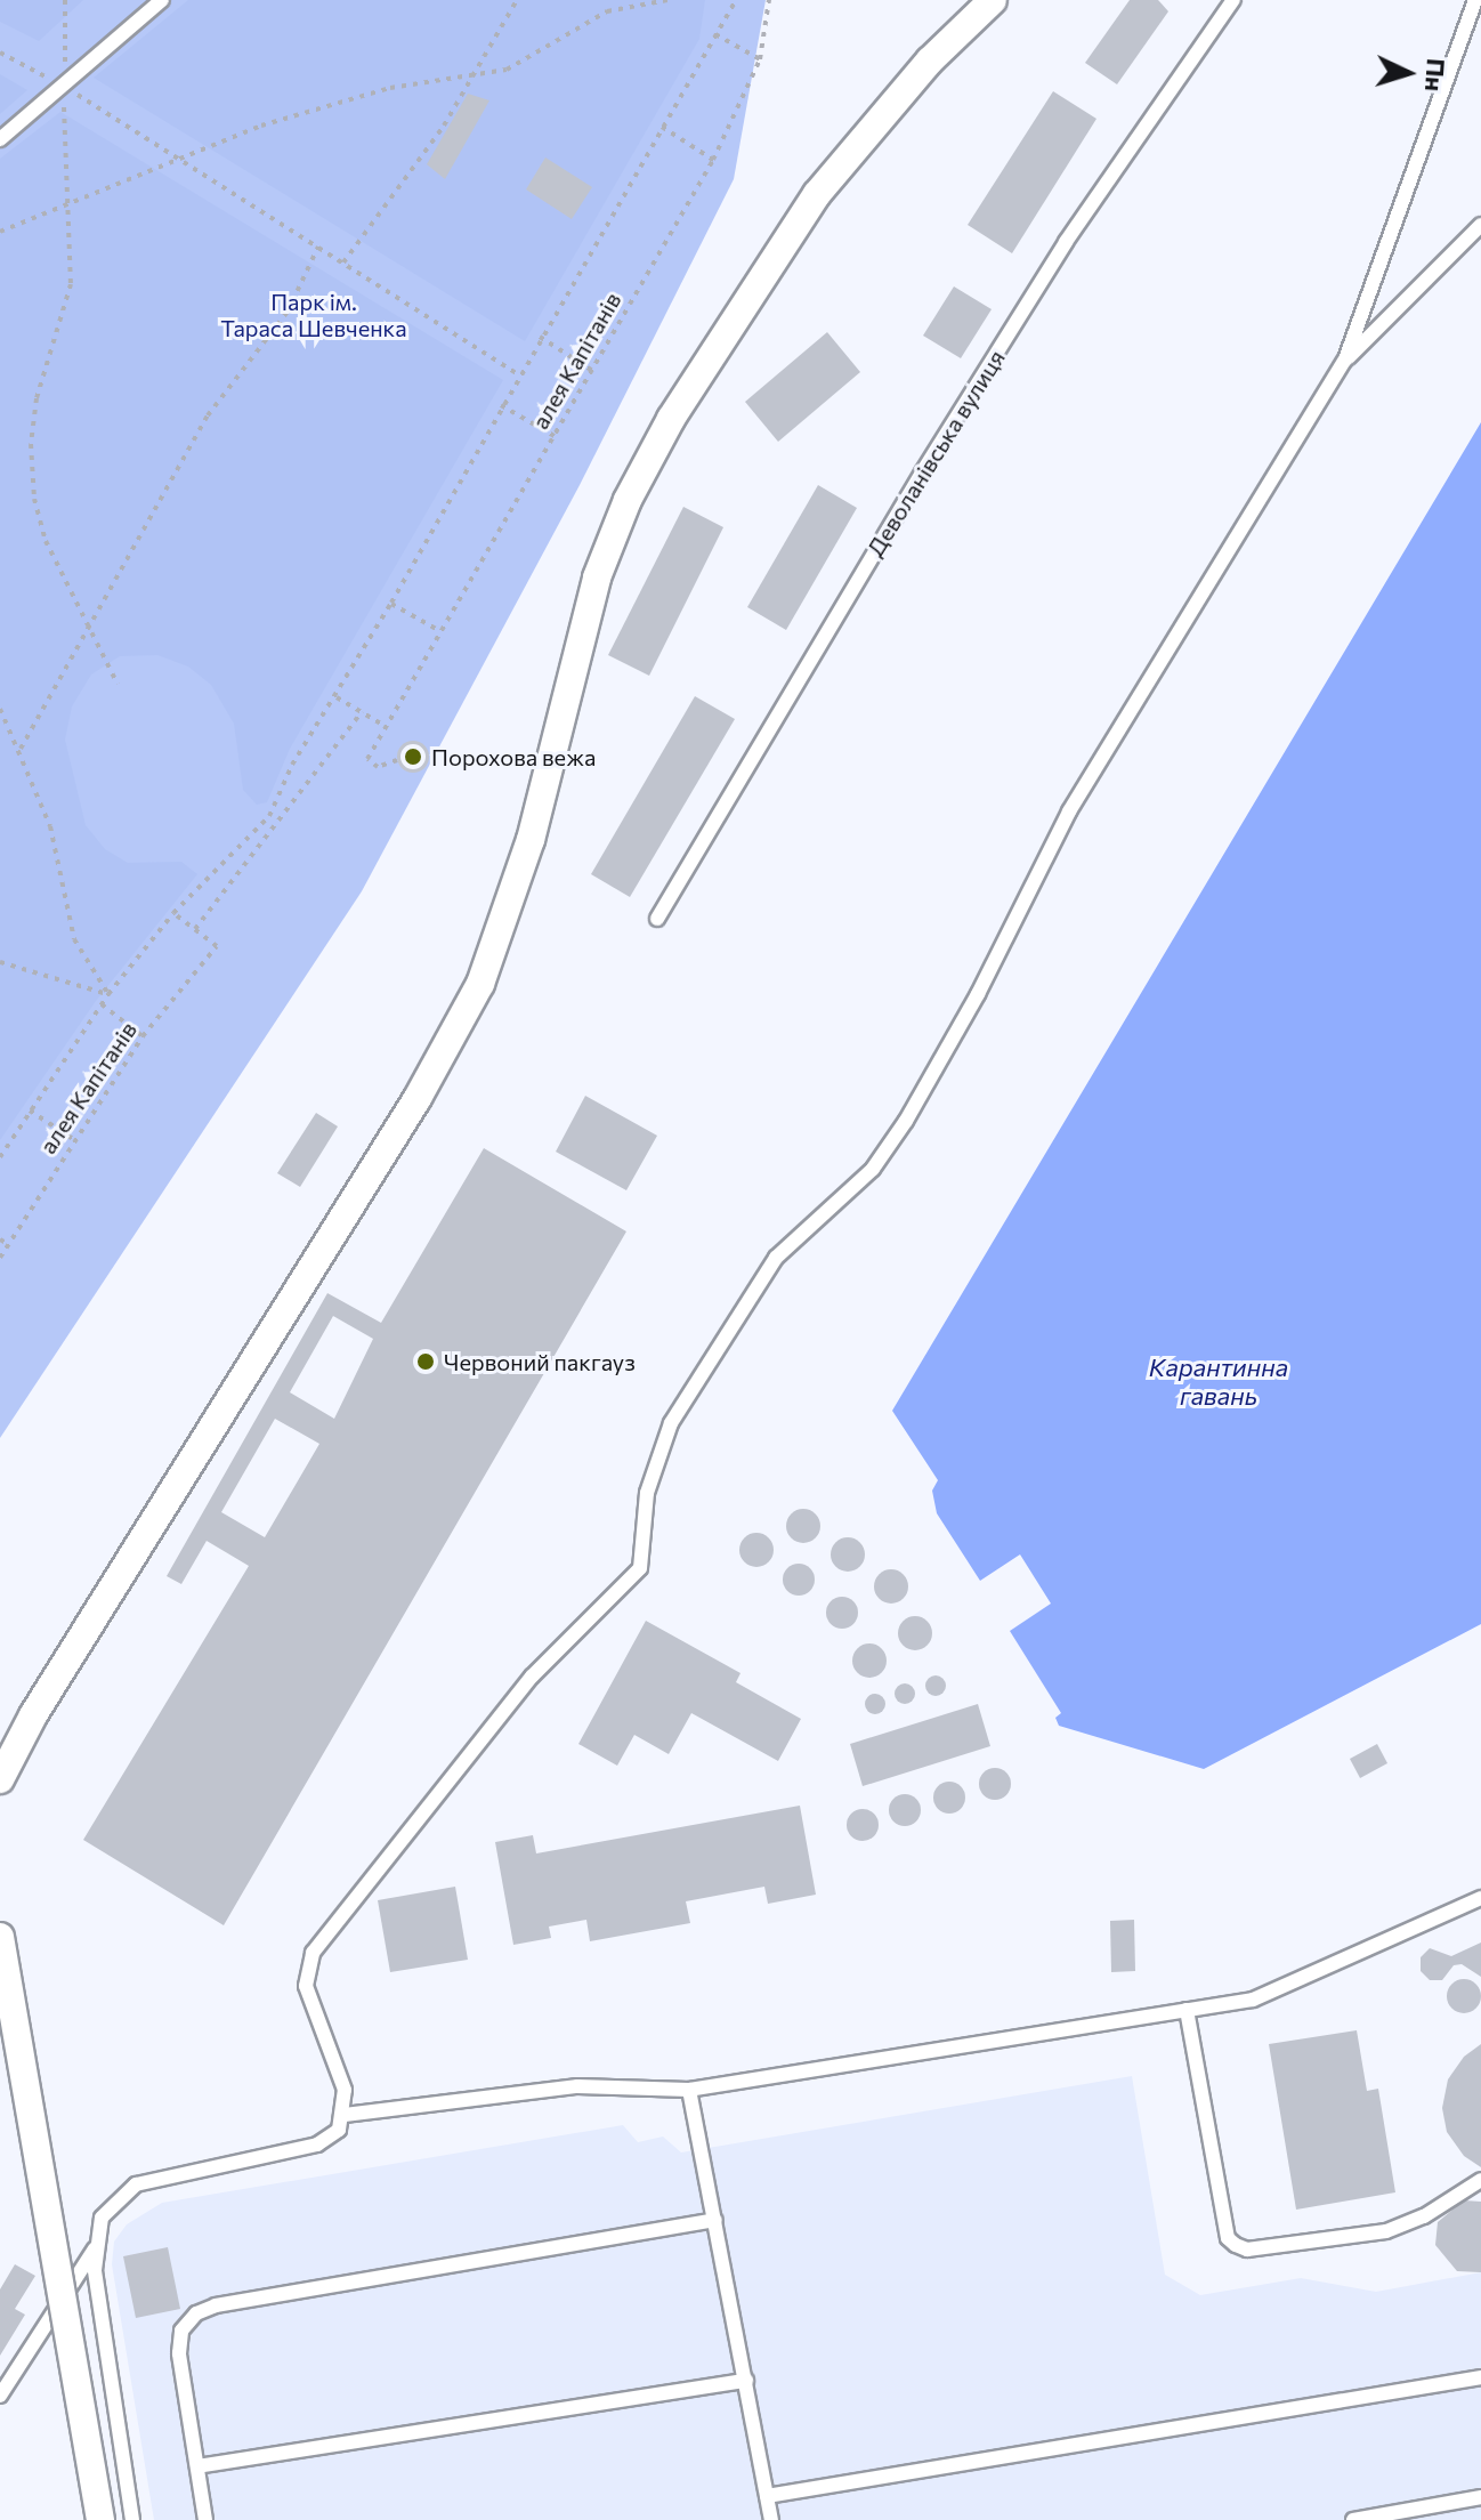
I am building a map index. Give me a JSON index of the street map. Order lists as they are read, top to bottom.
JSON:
{
  "streets": {
    "lane": ["Деволанівська вулиця"],
    "path": ["алея Капітанів"]
  },
  "water": ["Карантинна гавань"],
  "parks": ["Парк ім. Тараса Шевченка"],
  "places": ["Порохова вежа", "Червоний пакгауз"],
  "north": "right"
}
